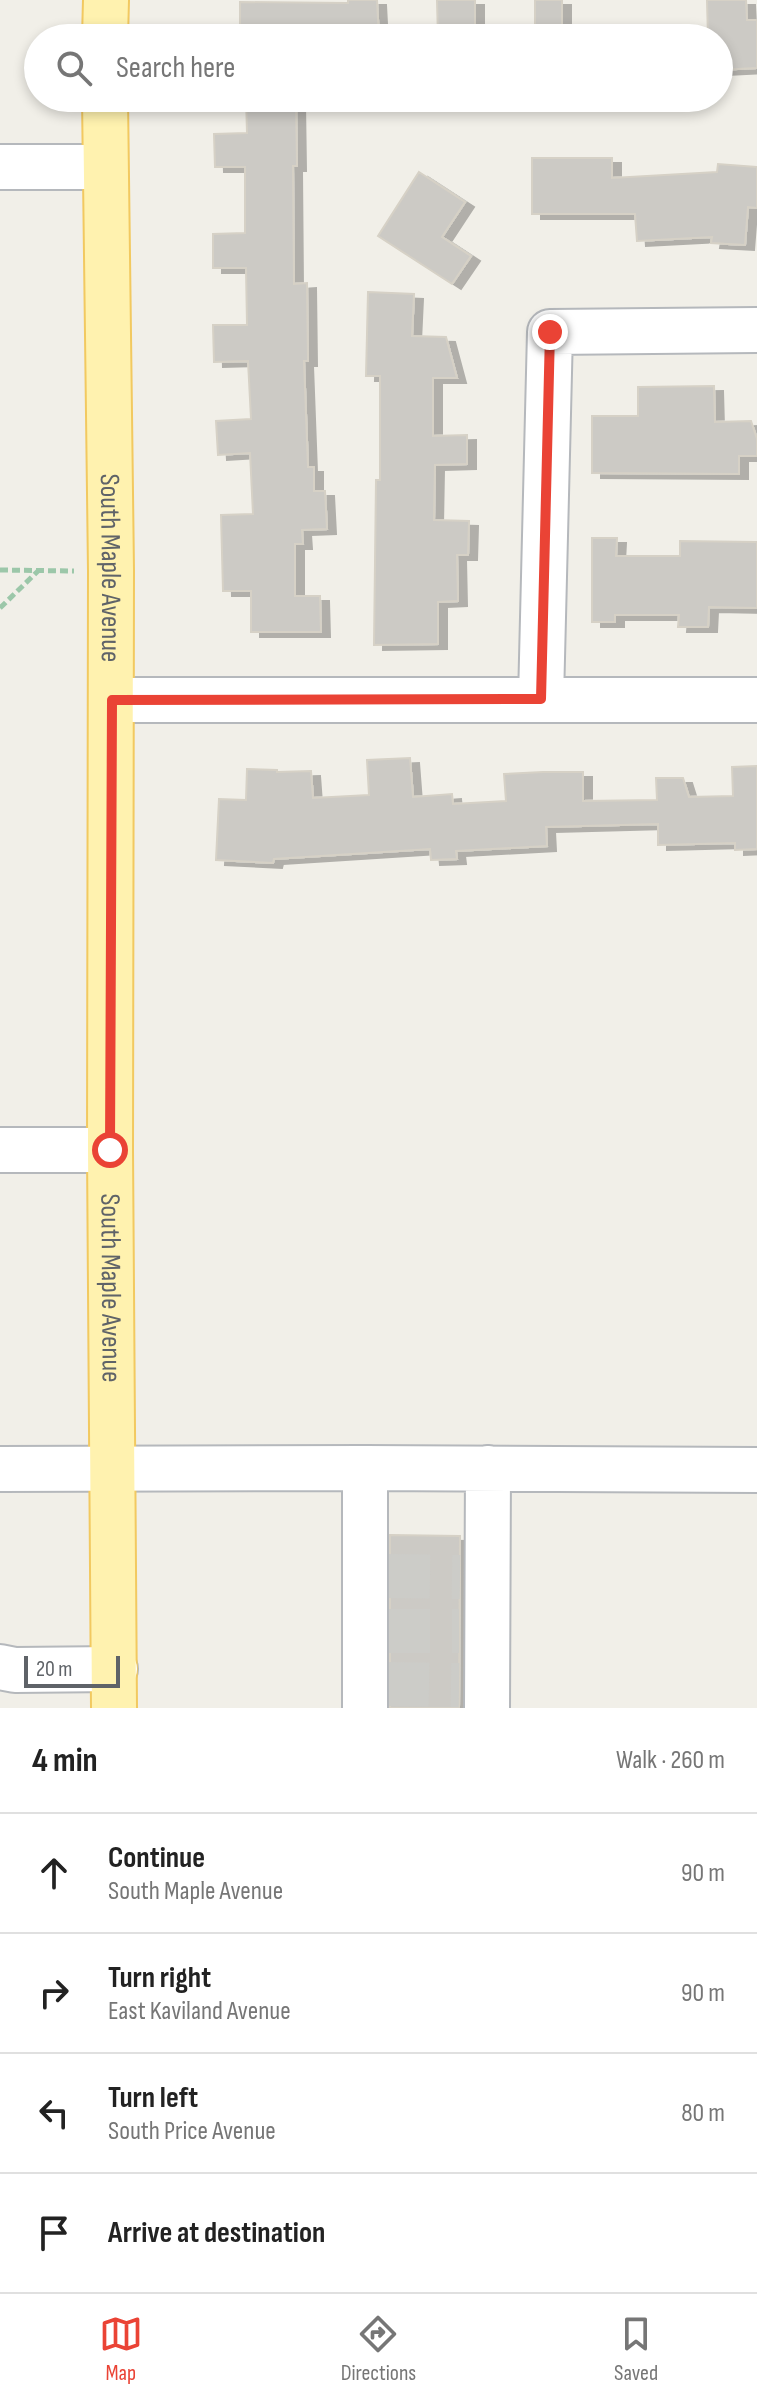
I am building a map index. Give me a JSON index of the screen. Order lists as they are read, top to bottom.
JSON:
{
  "streets": {
    "main road": ["South Maple Avenue"]
  },
  "scale_bar": "20 m",
  "page": {
    "search": "Search here",
    "scale": "20 m",
    "heading": ["4 min", "Walk · 260 m"],
    "list": [
      ["Continue", "South Maple Avenue", "90 m"],
      ["Turn right", "East Kaviland Avenue", "90 m"],
      ["Turn left", "South Price Avenue", "80 m"],
      "Arrive at destination"
    ],
    "nav": ["Map", "Directions", "Saved"]
  }
}
